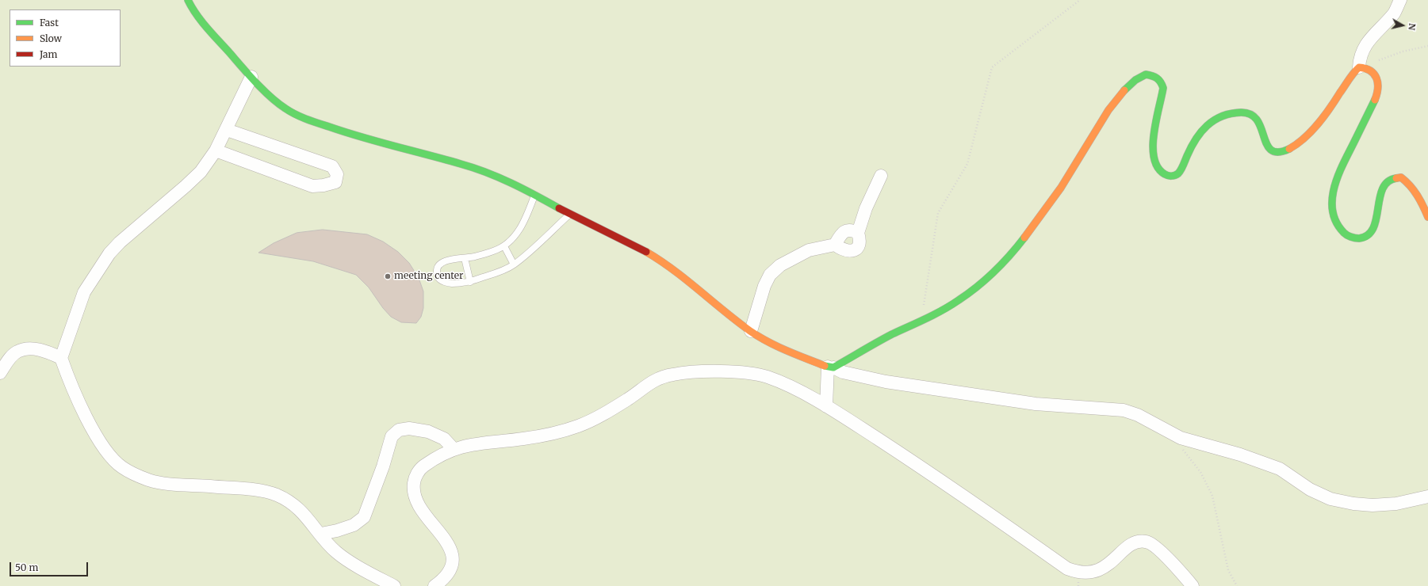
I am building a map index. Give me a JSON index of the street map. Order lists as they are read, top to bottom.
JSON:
{
  "places": ["meeting center"],
  "legend": ["Fast", "Slow", "Jam"],
  "scale_bar": "50 m",
  "north": "right"
}
